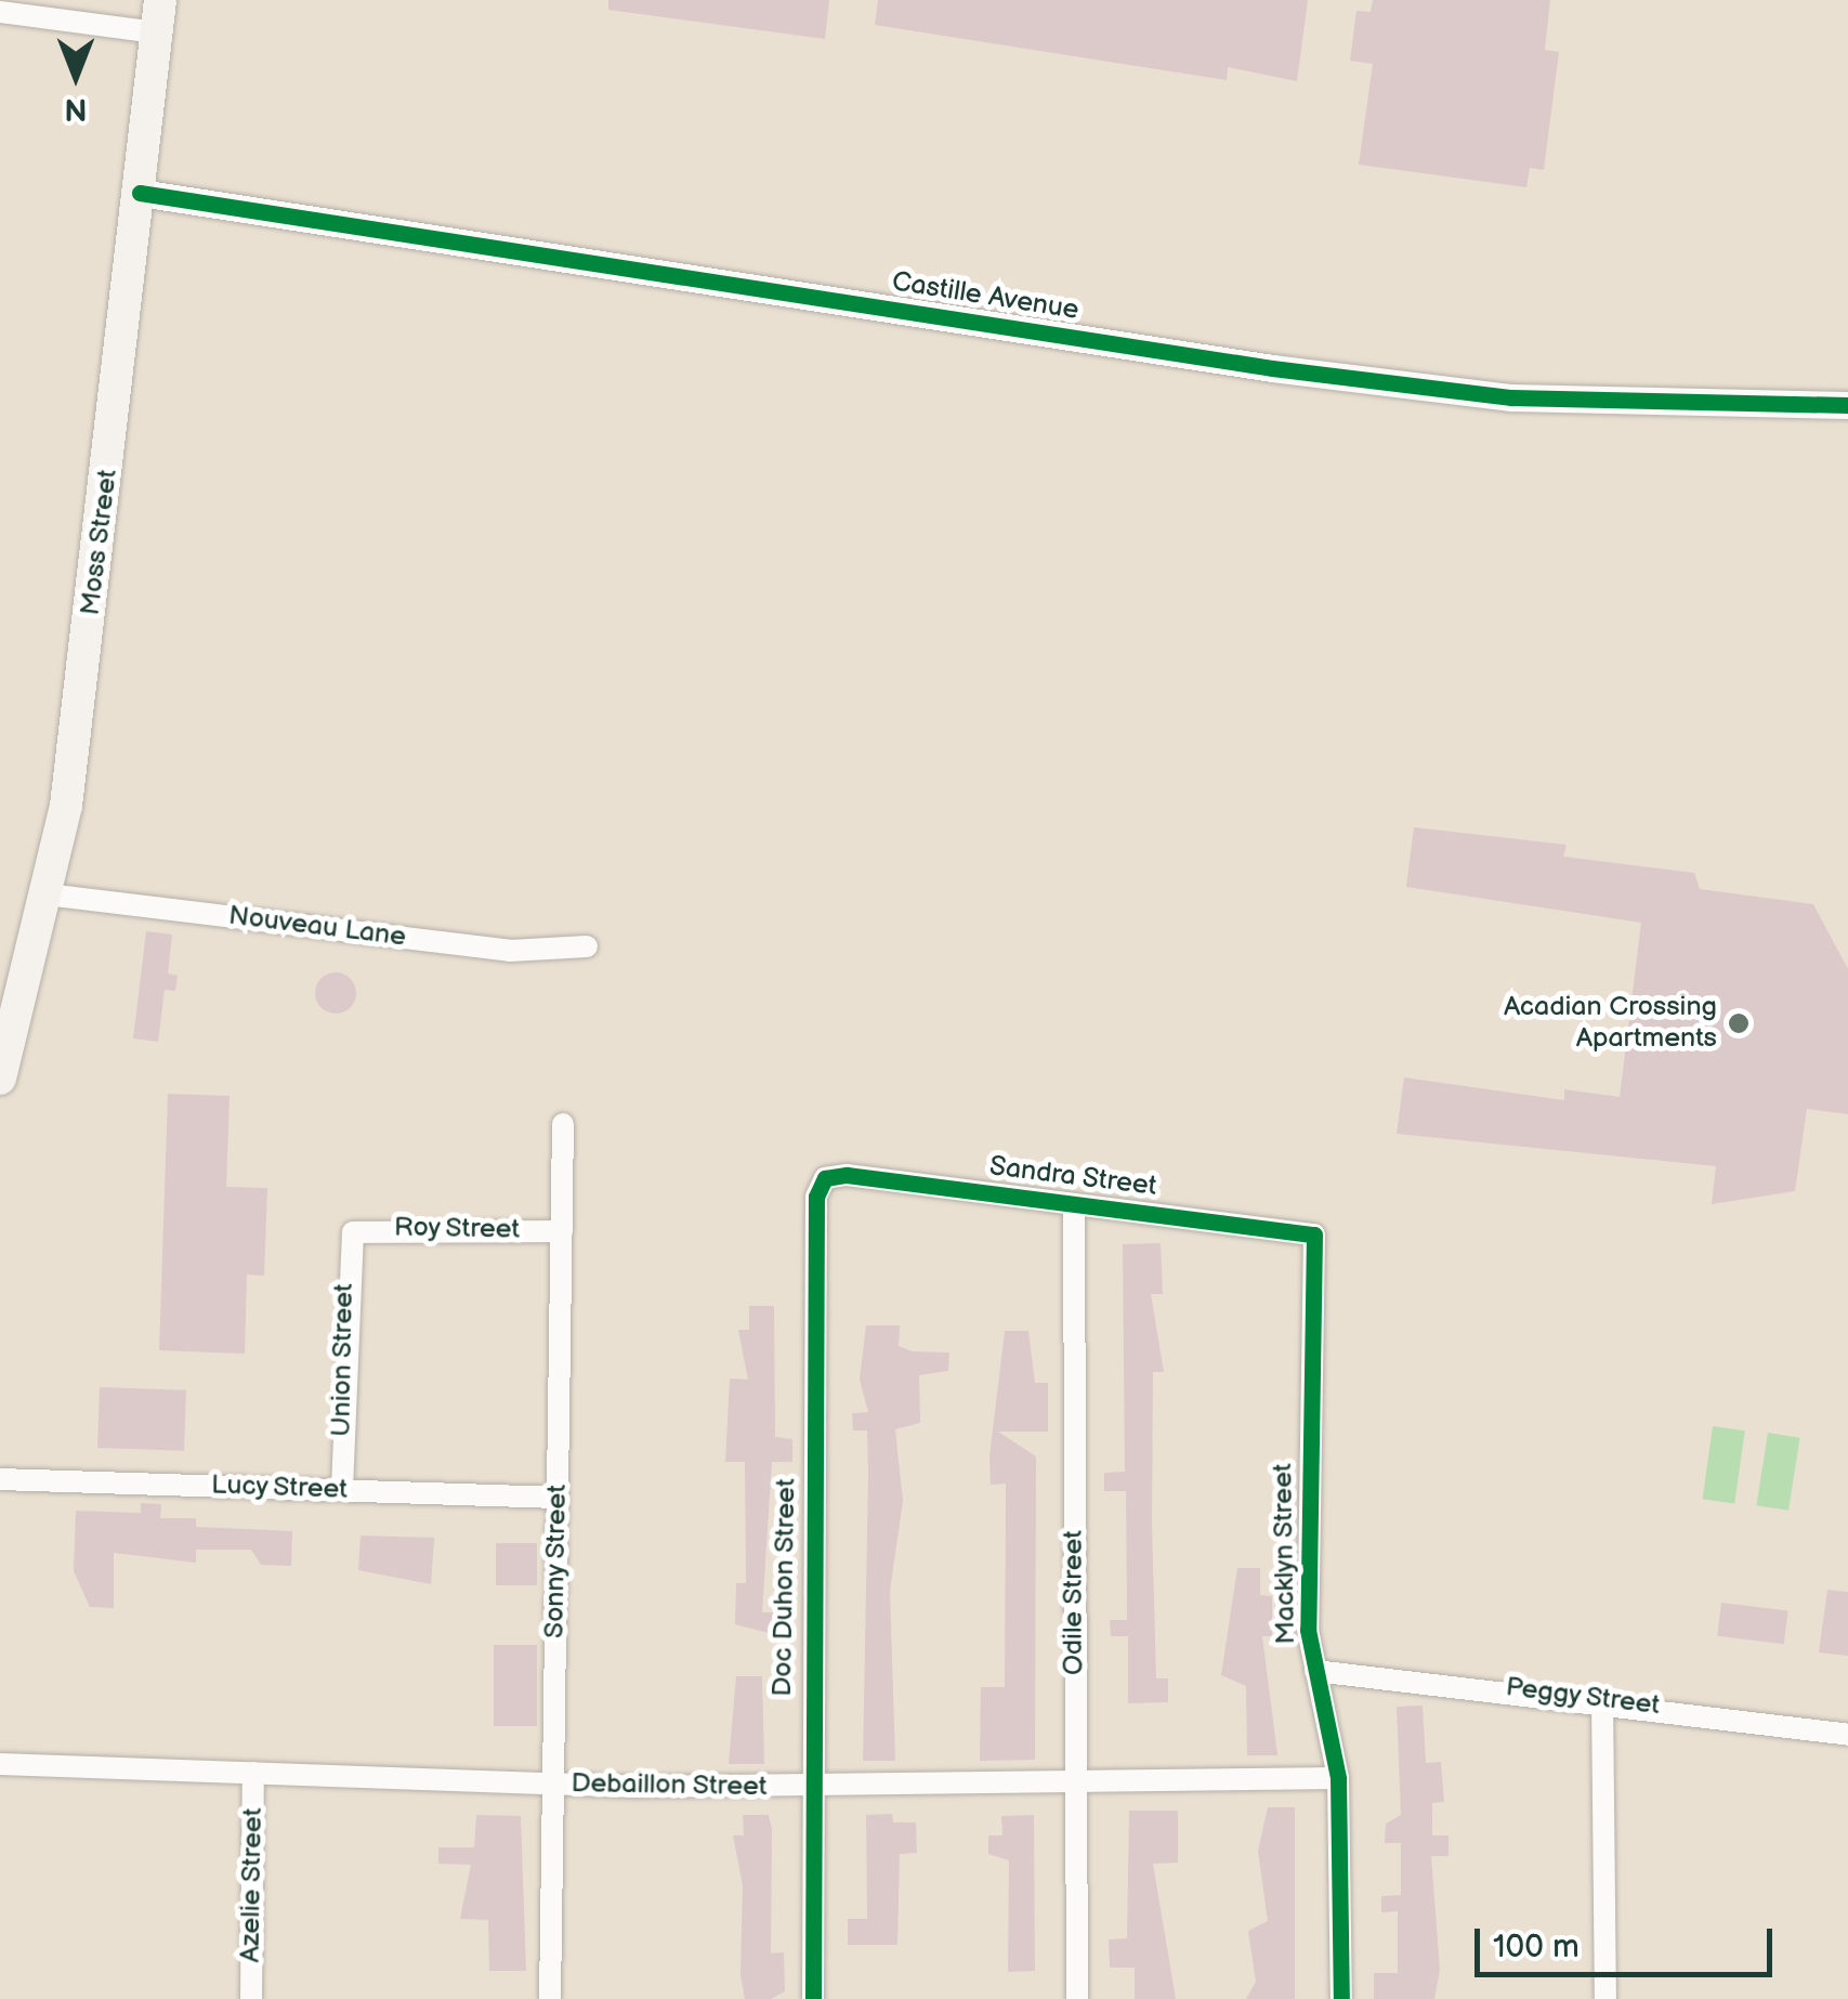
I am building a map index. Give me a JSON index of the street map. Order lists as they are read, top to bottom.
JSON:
{
  "streets": {
    "main road": ["Moss Street"],
    "street": [
      "Castille Avenue",
      "Nouveau Lane",
      "Sandra Street",
      "Roy Street",
      "Union Street",
      "Lucy Street",
      "Macklyn Street",
      "Sonny Street",
      "Doc Duhon Street",
      "Odile Street",
      "Peggy Street",
      "Debaillon Street",
      "Azelie Street"
    ]
  },
  "crossings": [
    ["Castille Avenue", "Moss Street"],
    ["Moss Street", "Nouveau Lane"],
    ["Sandra Street", "Macklyn Street"],
    ["Sandra Street", "Doc Duhon Street"],
    ["Sandra Street", "Odile Street"],
    ["Roy Street", "Union Street"],
    ["Roy Street", "Sonny Street"],
    ["Union Street", "Lucy Street"],
    ["Lucy Street", "Sonny Street"],
    ["Macklyn Street", "Peggy Street"],
    ["Macklyn Street", "Debaillon Street"],
    ["Sonny Street", "Debaillon Street"],
    ["Doc Duhon Street", "Debaillon Street"],
    ["Odile Street", "Debaillon Street"],
    ["Debaillon Street", "Azelie Street"]
  ],
  "places": ["Acadian Crossing Apartments"],
  "scale_bar": "100 m",
  "north": "bottom"
}
